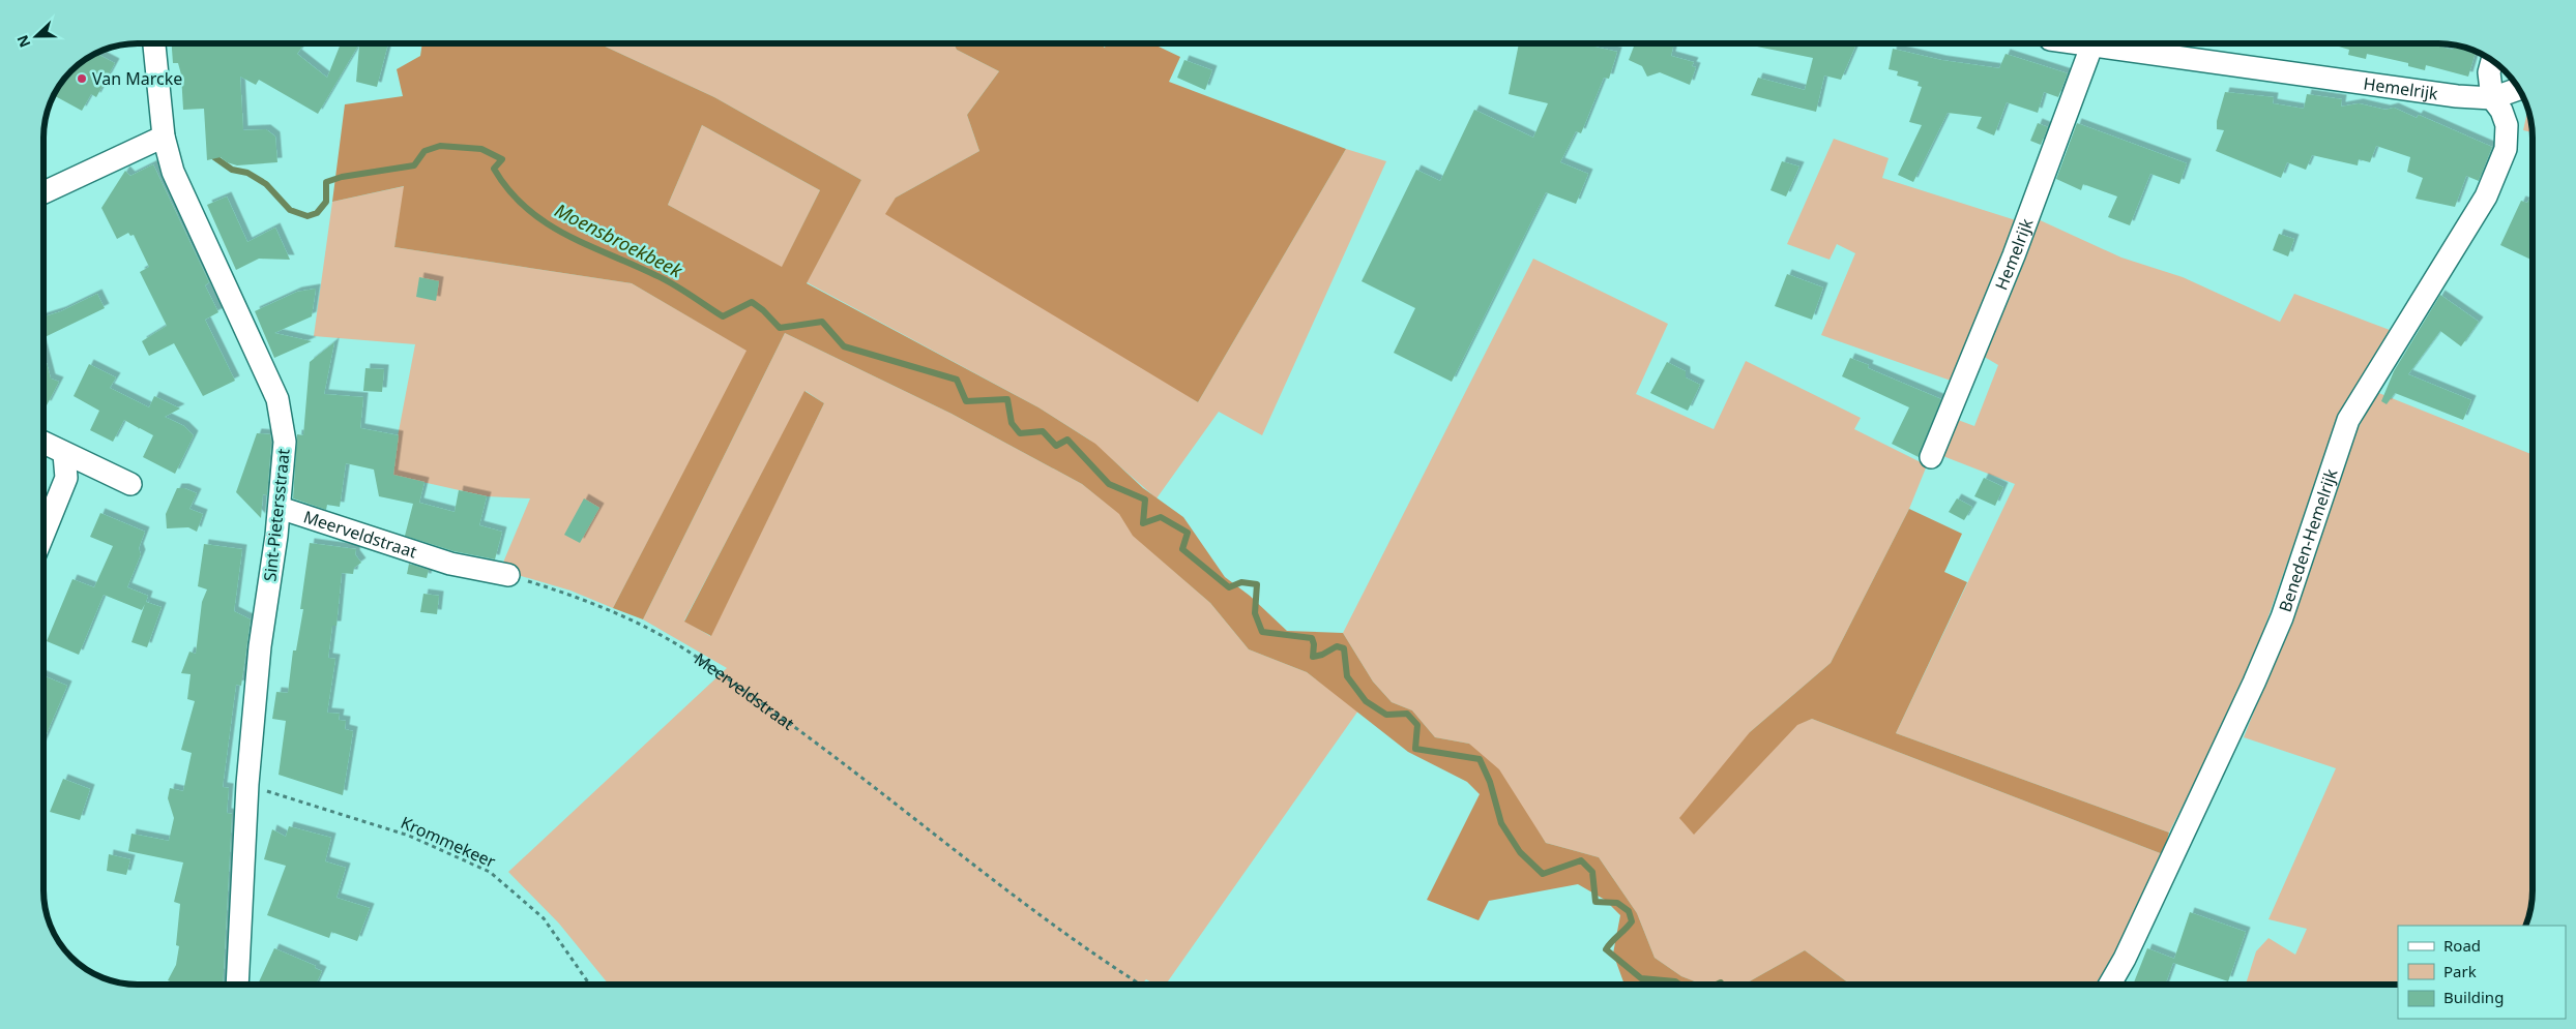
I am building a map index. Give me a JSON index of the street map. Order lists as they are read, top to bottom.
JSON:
{
  "streets": {
    "street": [
      "Hemelrijk",
      "Sint-Pietersstraat",
      "Meerveldstraat",
      "Beneden-Hemelrijk"
    ],
    "path": ["Krommekeer"]
  },
  "crossings": [
    ["Hemelrijk", "Beneden-Hemelrijk"],
    ["Sint-Pietersstraat", "Meerveldstraat"],
    ["Sint-Pietersstraat", "Krommekeer"]
  ],
  "water": ["Moensbroekbeek"],
  "places": ["Van Marcke"],
  "legend": ["Road", "Park", "Building"],
  "north": "left"
}
